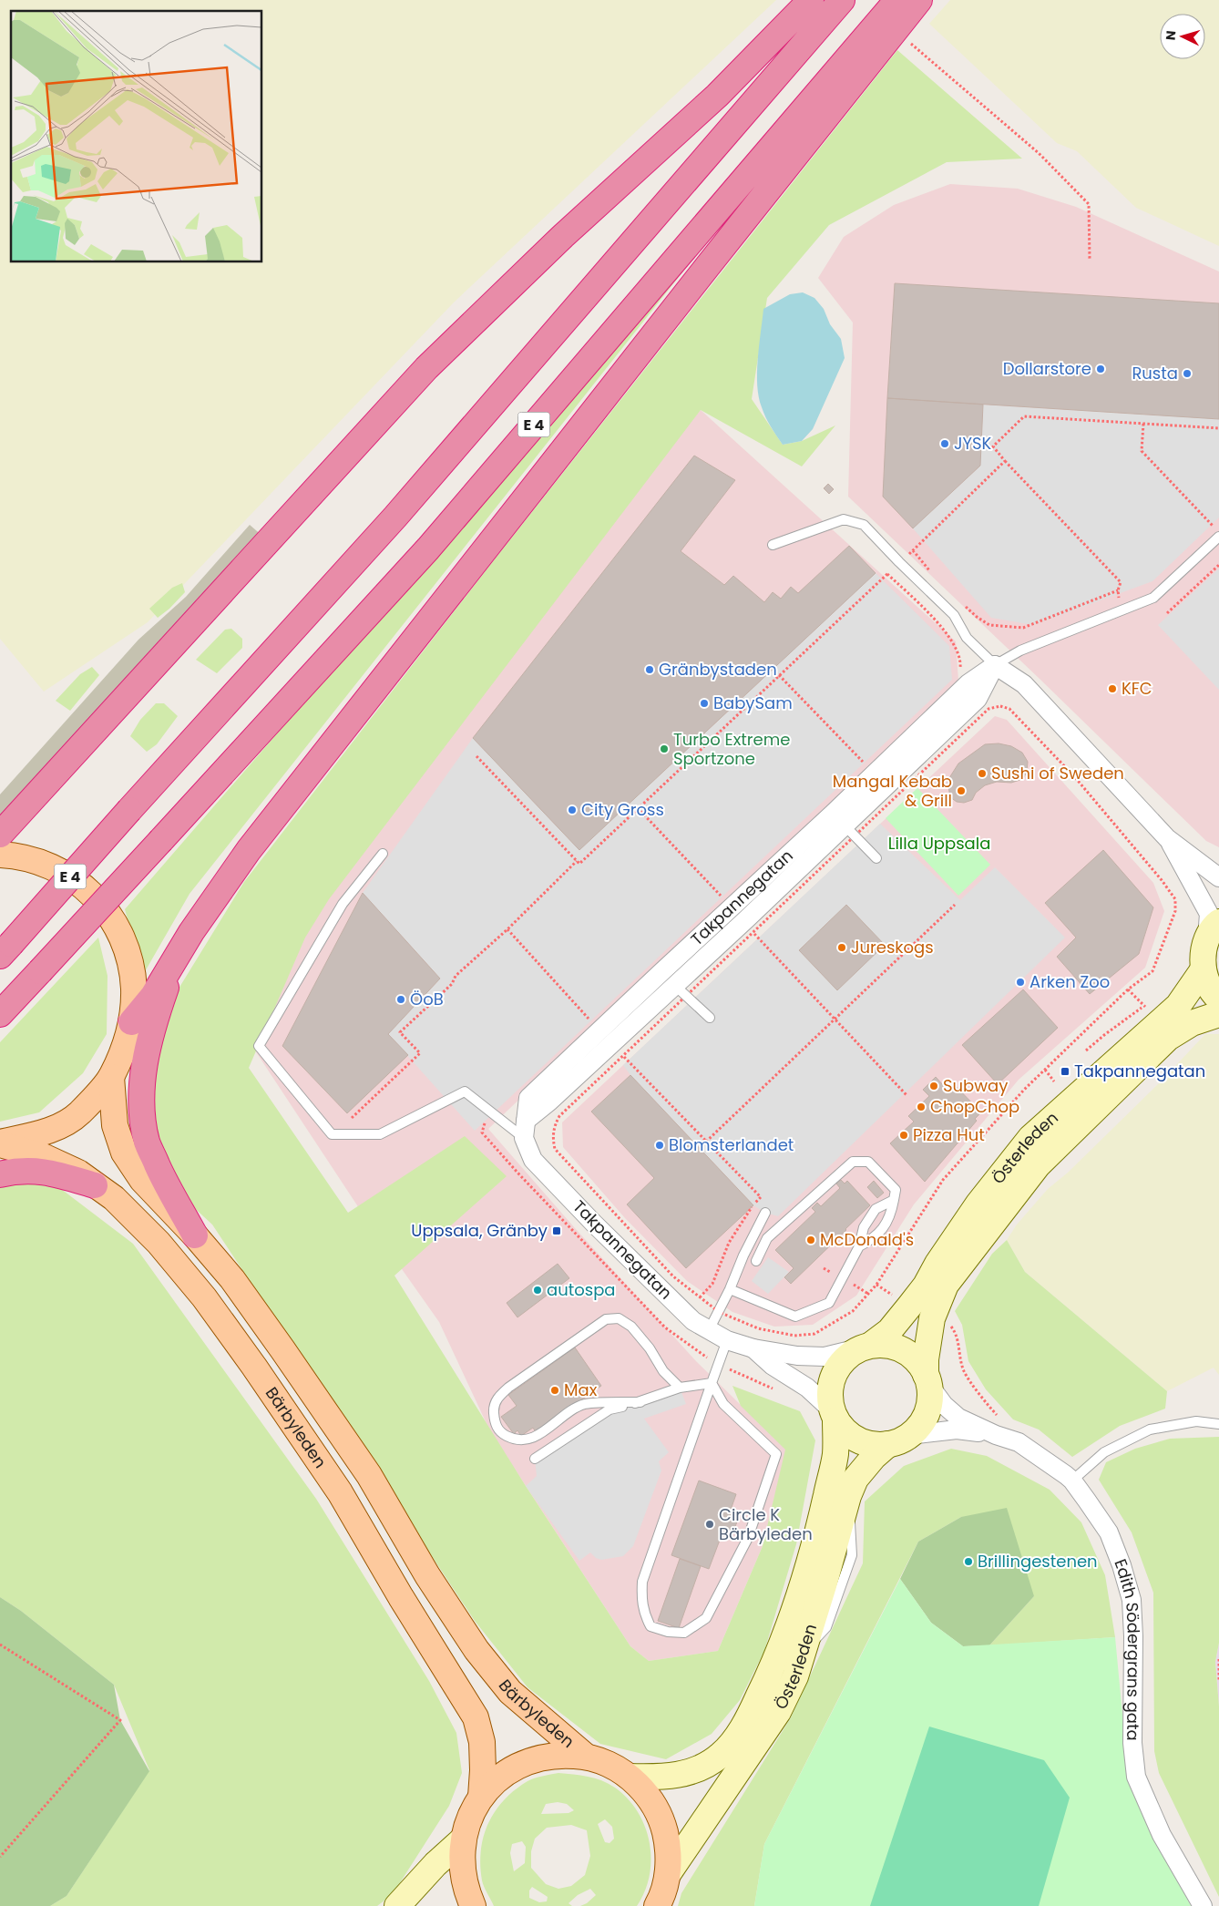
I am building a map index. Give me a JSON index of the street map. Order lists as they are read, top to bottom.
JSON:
{
  "streets": {
    "highway": ["E 4"],
    "main road": ["Österleden", "Bärbyleden"],
    "street": ["Takpannegatan", "Edith Södergrans gata"]
  },
  "crossings": [
    ["Takpannegatan", "Österleden"]
  ],
  "parks": ["Lilla Uppsala"],
  "places": {
    "other": [
      "Dollarstore",
      "Rusta",
      "JYSK",
      "Gränbystaden",
      "KFC",
      "BabySam",
      "Turbo Extreme Sportzone",
      "Sushi of Sweden",
      "Mangal Kebab & Grill",
      "City Gross",
      "Jureskogs",
      "Arken Zoo",
      "ÖoB",
      "Subway",
      "ChopChop",
      "Pizza Hut",
      "Blomsterlandet",
      "McDonald's",
      "autospa",
      "Max",
      "Circle K Bärbyleden",
      "Brillingestenen"
    ],
    "transit": ["Takpannegatan", "Uppsala, Gränby"]
  },
  "north": "left"
}
